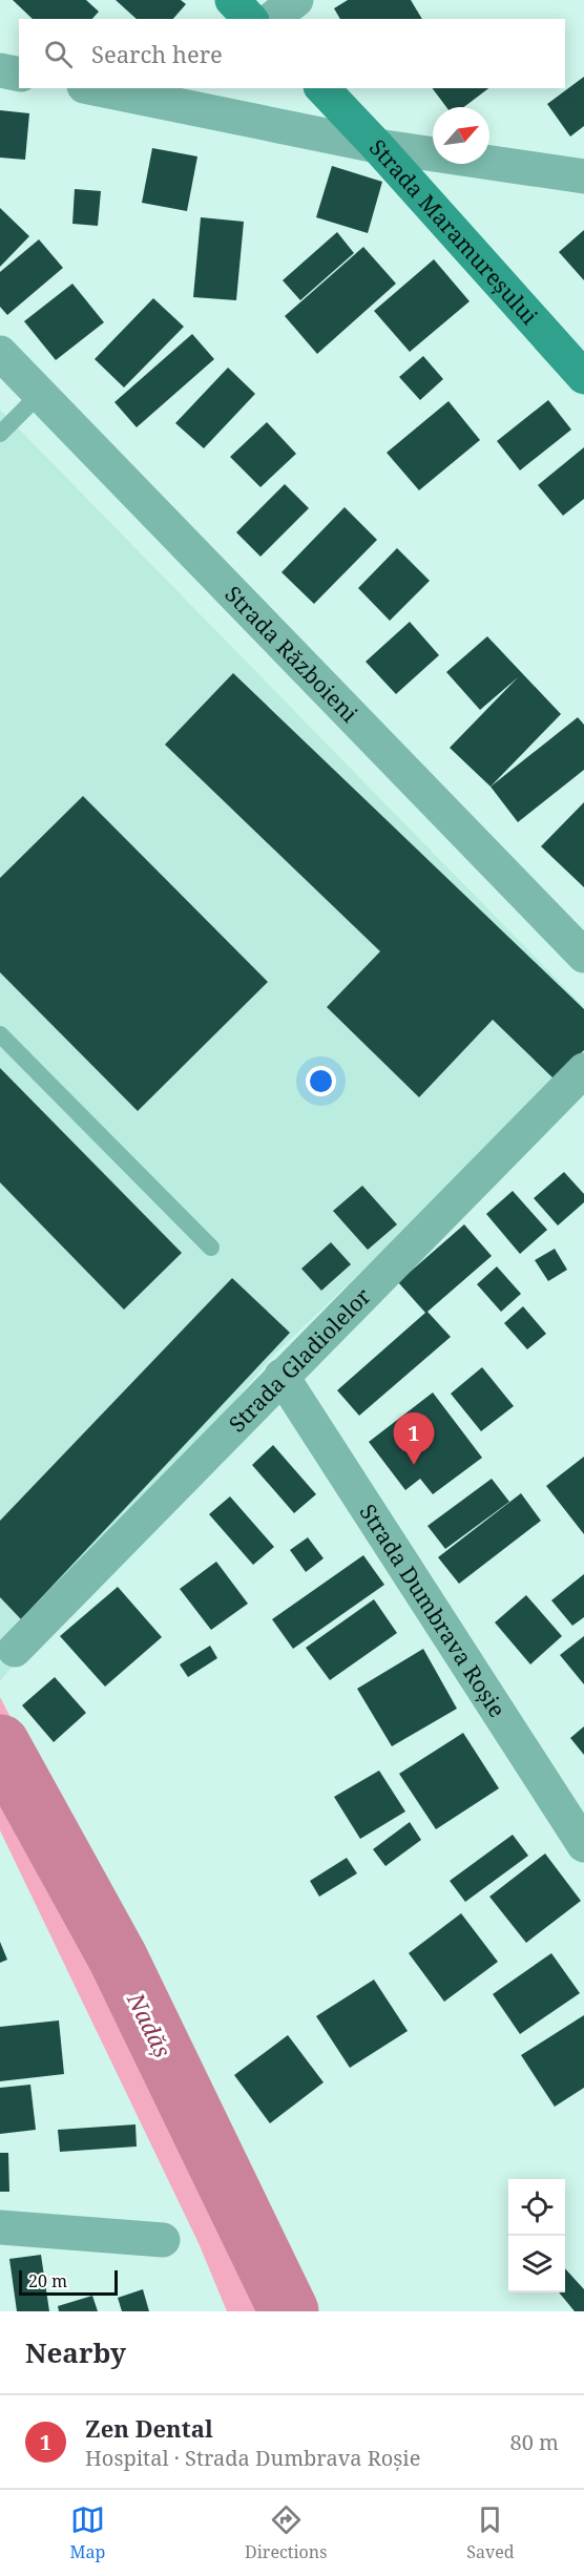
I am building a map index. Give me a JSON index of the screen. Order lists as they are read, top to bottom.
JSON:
{
  "streets": {
    "main road": ["Strada Maramureșului"],
    "street": ["Strada Războieni", "Strada Gladiolelor", "Strada Dumbrava Roșie"]
  },
  "crossings": [
    ["Strada Gladiolelor", "Strada Dumbrava Roșie"]
  ],
  "water": ["Nadăș"],
  "scale_bar": "20 m",
  "north": "top right",
  "page": {
    "search": "Search here",
    "pins": "1",
    "scale": "20 m",
    "heading": "Nearby",
    "list": [
      {
        "mark": "1",
        "name": "Zen Dental",
        "note": "Hospital · Strada Dumbrava Roșie",
        "value": "80 m"
      }
    ],
    "nav": ["Map", "Directions", "Saved"]
  }
}
